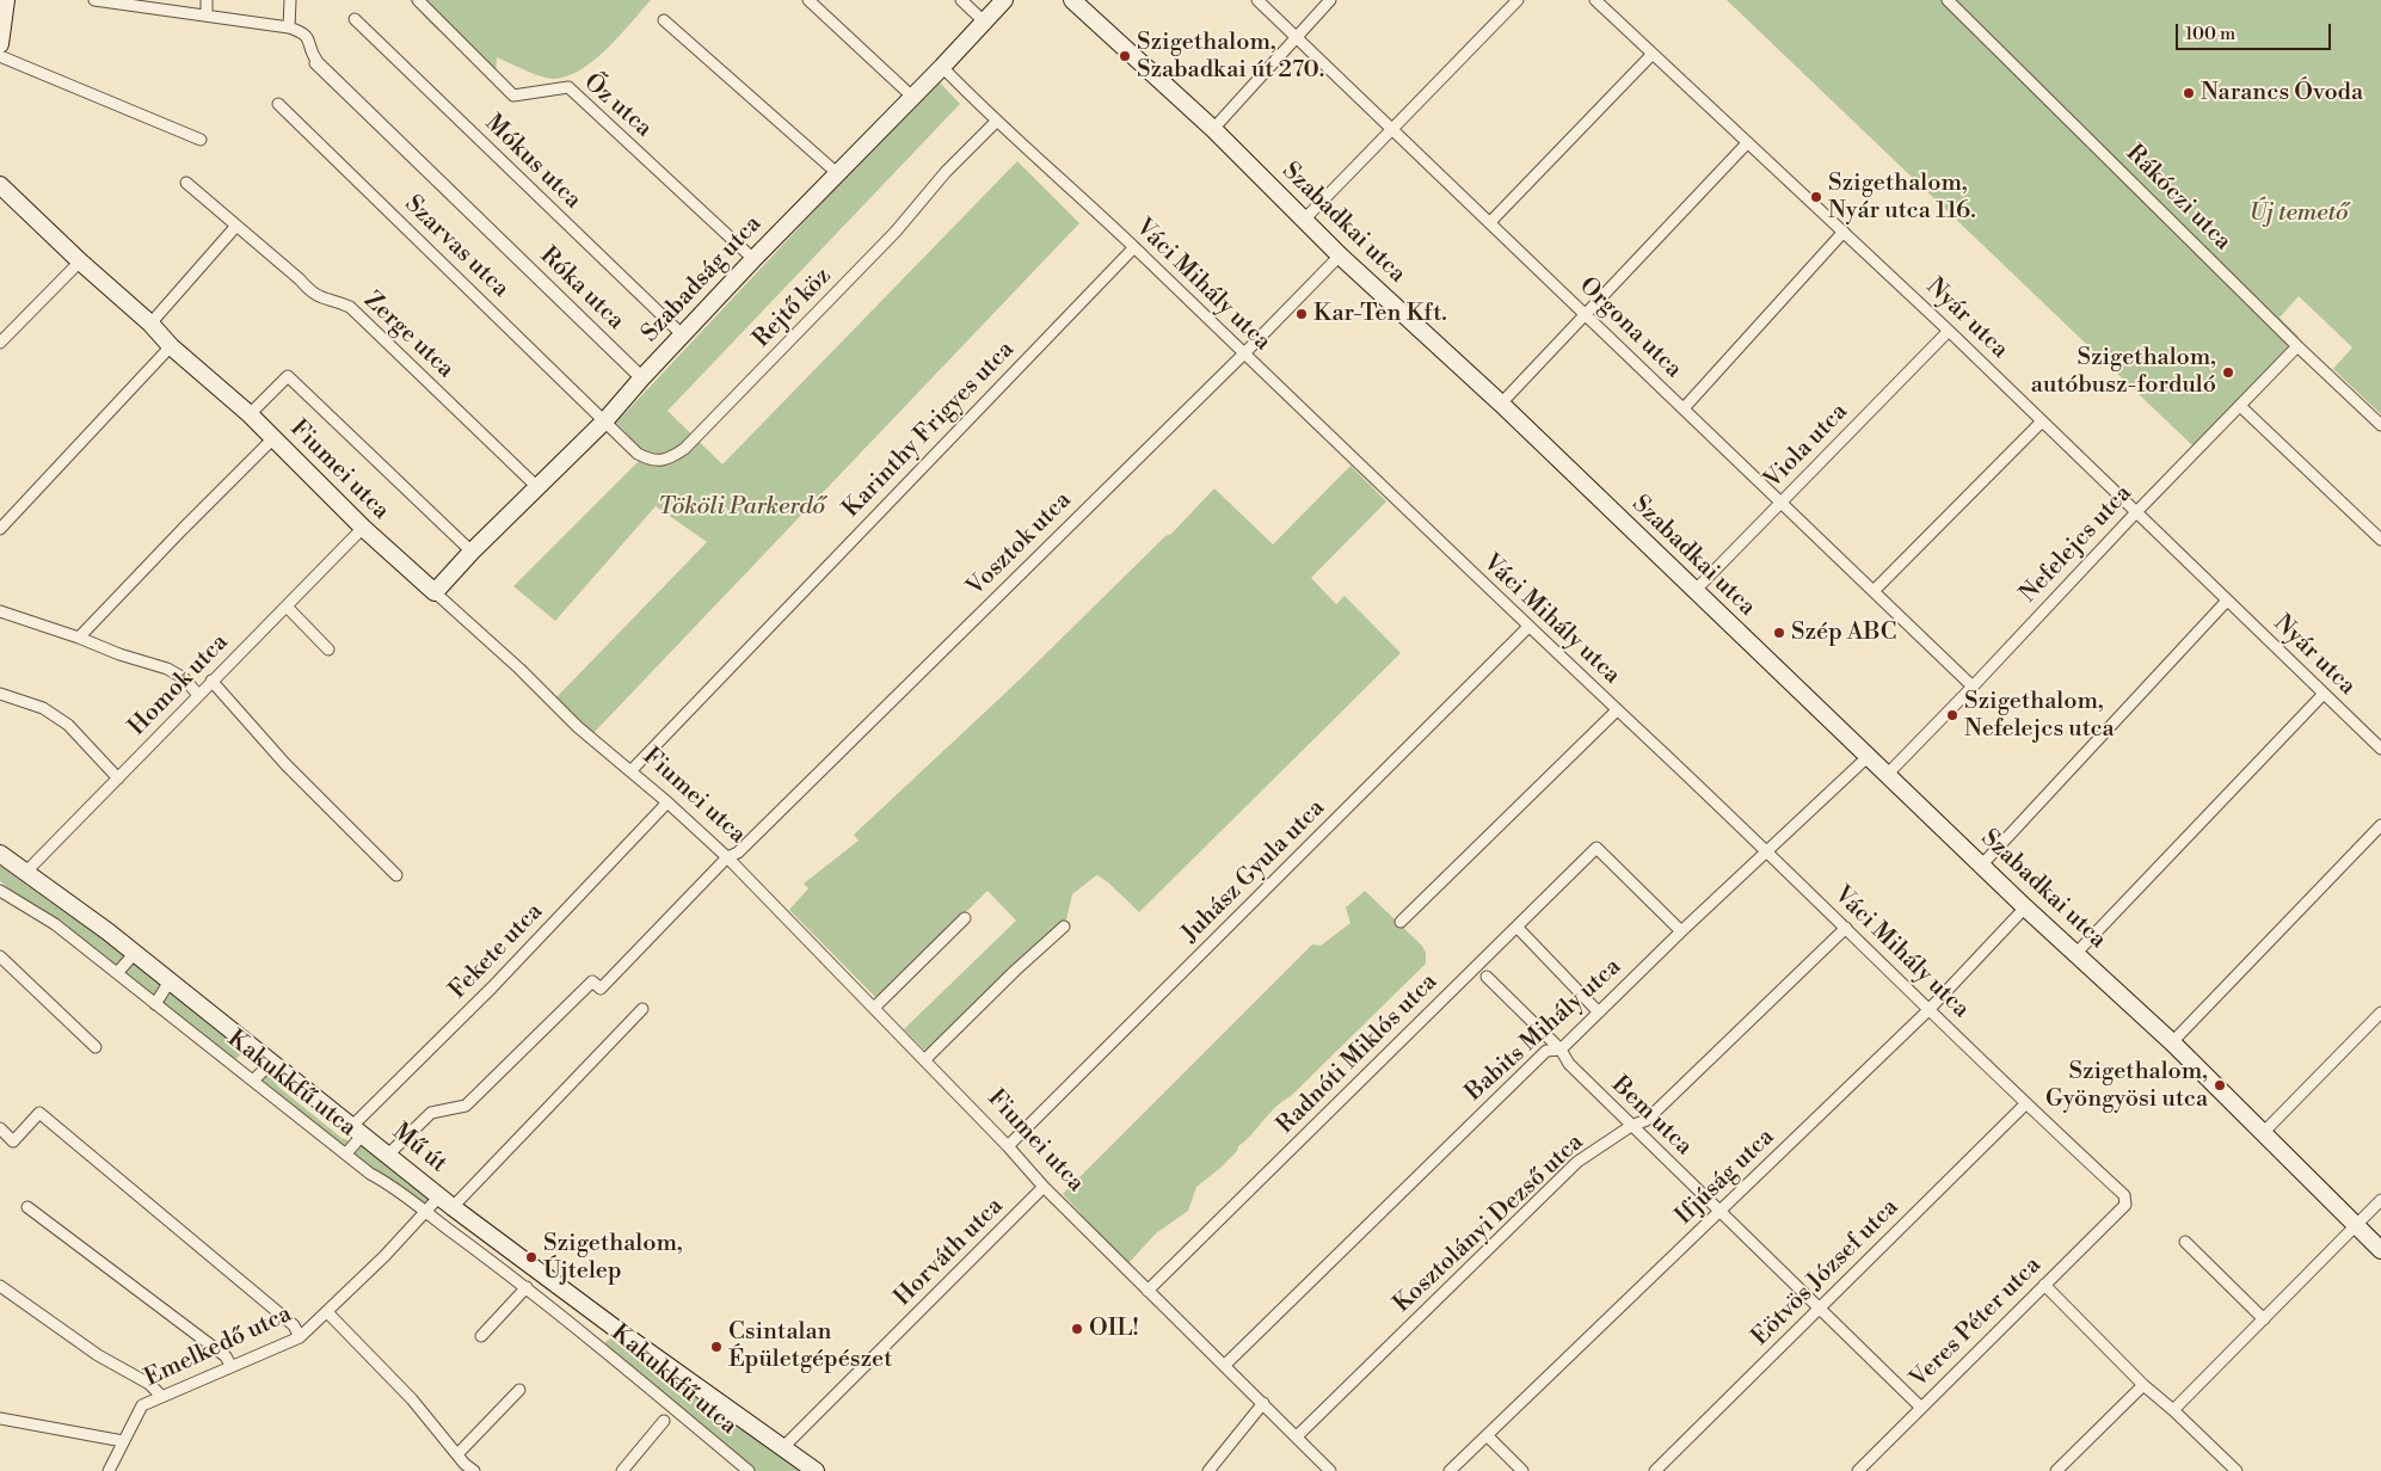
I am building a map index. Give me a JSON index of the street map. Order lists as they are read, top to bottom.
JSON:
{
  "streets": {
    "street": [
      "Őz utca",
      "Mókus utca",
      "Rákóczi utca",
      "Szabadkai utca",
      "Szarvas utca",
      "Szabadság utca",
      "Váci Mihály utca",
      "Róka utca",
      "Rejtő köz",
      "Nyár utca",
      "Orgona utca",
      "Zerge utca",
      "Karinthy Frigyes utca",
      "Viola utca",
      "Fiumei utca",
      "Vosztok utca",
      "Nefelejcs utca",
      "Homok utca",
      "Juhász Gyula utca",
      "Fekete utca",
      "Babits Mihály utca",
      "Radnóti Miklós utca",
      "Kakukkfű utca",
      "Bem utca",
      "Mű út",
      "Ifjúság utca",
      "Kosztolányi Dezső utca",
      "Horváth utca",
      "Eötvös József utca",
      "Veres Péter utca",
      "Emelkedő utca"
    ]
  },
  "crossings": [
    ["Őz utca", "Szabadság utca"],
    ["Mókus utca", "Szabadság utca"],
    ["Rákóczi utca", "Nefelejcs utca"],
    ["Szabadkai utca", "Viola utca"],
    ["Szabadkai utca", "Vosztok utca"],
    ["Szabadkai utca", "Nefelejcs utca"],
    ["Szabadkai utca", "Babits Mihály utca"],
    ["Szabadkai utca", "Ifjúság utca"],
    ["Szarvas utca", "Szabadság utca"],
    ["Szarvas utca", "Rejtő köz"],
    ["Szabadság utca", "Váci Mihály utca"],
    ["Szabadság utca", "Róka utca"],
    ["Szabadság utca", "Rejtő köz"],
    ["Szabadság utca", "Zerge utca"],
    ["Szabadság utca", "Fiumei utca"],
    ["Váci Mihály utca", "Rejtő köz"],
    ["Váci Mihály utca", "Karinthy Frigyes utca"],
    ["Váci Mihály utca", "Vosztok utca"],
    ["Váci Mihály utca", "Juhász Gyula utca"],
    ["Váci Mihály utca", "Babits Mihály utca"],
    ["Váci Mihály utca", "Ifjúság utca"],
    ["Váci Mihály utca", "Kosztolányi Dezső utca"],
    ["Váci Mihály utca", "Eötvös József utca"],
    ["Váci Mihály utca", "Veres Péter utca"],
    ["Nyár utca", "Viola utca"],
    ["Nyár utca", "Nefelejcs utca"],
    ["Orgona utca", "Viola utca"],
    ["Orgona utca", "Nefelejcs utca"],
    ["Karinthy Frigyes utca", "Fiumei utca"],
    ["Fiumei utca", "Vosztok utca"],
    ["Fiumei utca", "Homok utca"],
    ["Fiumei utca", "Juhász Gyula utca"],
    ["Fiumei utca", "Fekete utca"],
    ["Fiumei utca", "Babits Mihály utca"],
    ["Fiumei utca", "Radnóti Miklós utca"],
    ["Fiumei utca", "Kosztolányi Dezső utca"],
    ["Fiumei utca", "Horváth utca"],
    ["Vosztok utca", "Mű út"],
    ["Homok utca", "Mű út"],
    ["Fekete utca", "Kakukkfű utca"],
    ["Fekete utca", "Mű út"],
    ["Babits Mihály utca", "Radnóti Miklós utca"],
    ["Babits Mihály utca", "Bem utca"],
    ["Kakukkfű utca", "Emelkedő utca"],
    ["Bem utca", "Ifjúság utca"],
    ["Bem utca", "Kosztolányi Dezső utca"],
    ["Bem utca", "Eötvös József utca"],
    ["Bem utca", "Veres Péter utca"],
    ["Mű út", "Horváth utca"],
    ["Mű út", "Emelkedő utca"]
  ],
  "parks": ["Új temető", "Tököli Parkerdő"],
  "places": [
    "Szigethalom, Szabadkai út 270.",
    "Narancs Óvoda",
    "Szigethalom, Nyár utca 116.",
    "Kar-Ten Kft.",
    "Szigethalom, autóbusz-forduló",
    "Szép ABC",
    "Szigethalom, Nefelejcs utca",
    "Szigethalom, Gyöngyösi utca",
    "Szigethalom, Újtelep",
    "OIL!",
    "Csintalan Épületgépészet"
  ],
  "scale_bar": "100 m"
}
